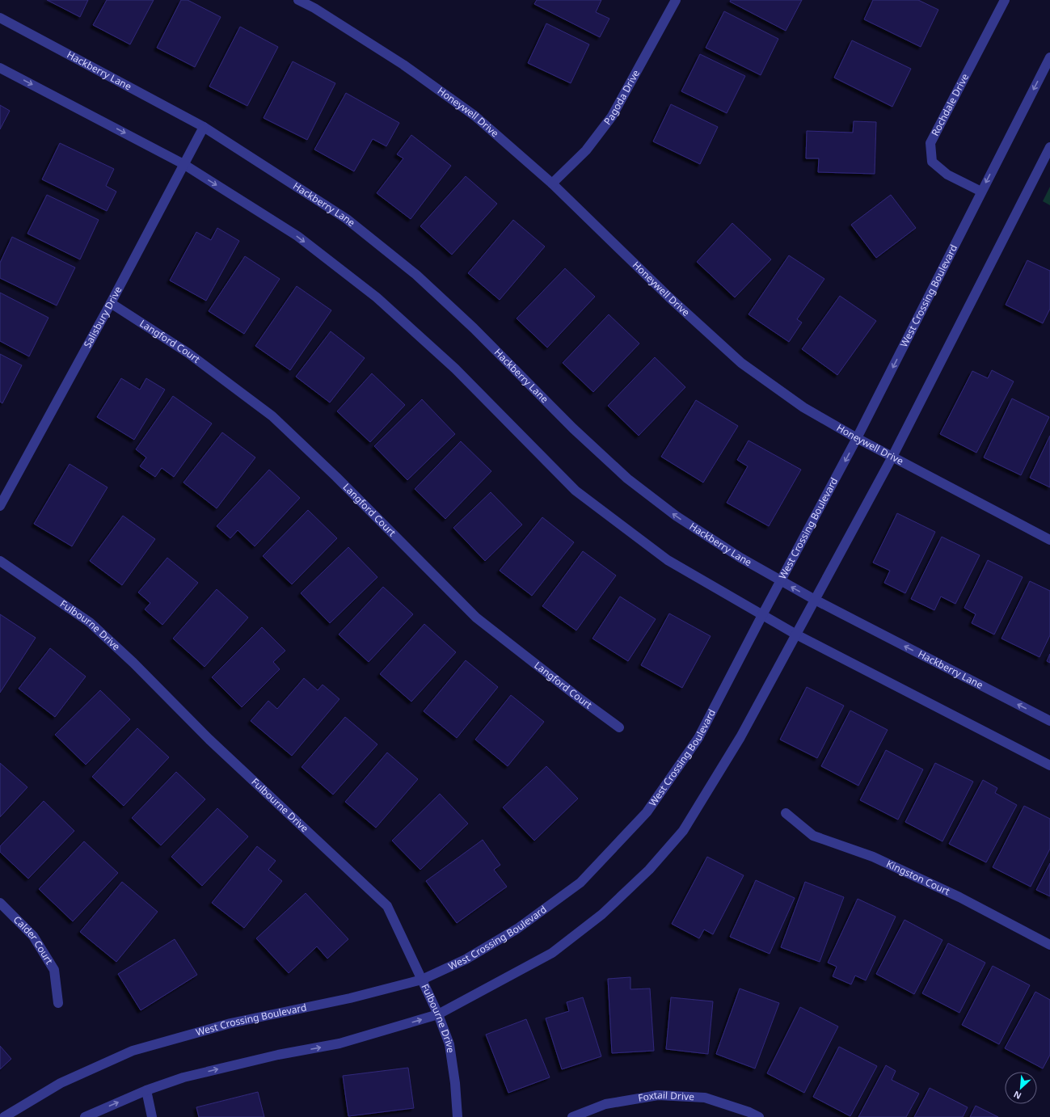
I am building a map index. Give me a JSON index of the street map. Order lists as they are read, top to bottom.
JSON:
{
  "streets": {
    "street": [
      "Hackberry Lane",
      "Pagoda Drive",
      "Rochdale Drive",
      "Honeywell Drive",
      "West Crossing Boulevard",
      "Salisbury Drive",
      "Langford Court",
      "Fulbourne Drive",
      "Kingston Court",
      "Calder Court",
      "Foxtail Drive"
    ]
  },
  "crossings": [
    ["Hackberry Lane", "West Crossing Boulevard"],
    ["Hackberry Lane", "Salisbury Drive"],
    ["Pagoda Drive", "Honeywell Drive"],
    ["Rochdale Drive", "West Crossing Boulevard"],
    ["Honeywell Drive", "West Crossing Boulevard"],
    ["West Crossing Boulevard", "Fulbourne Drive"],
    ["Salisbury Drive", "Langford Court"]
  ],
  "north": "bottom left"
}
